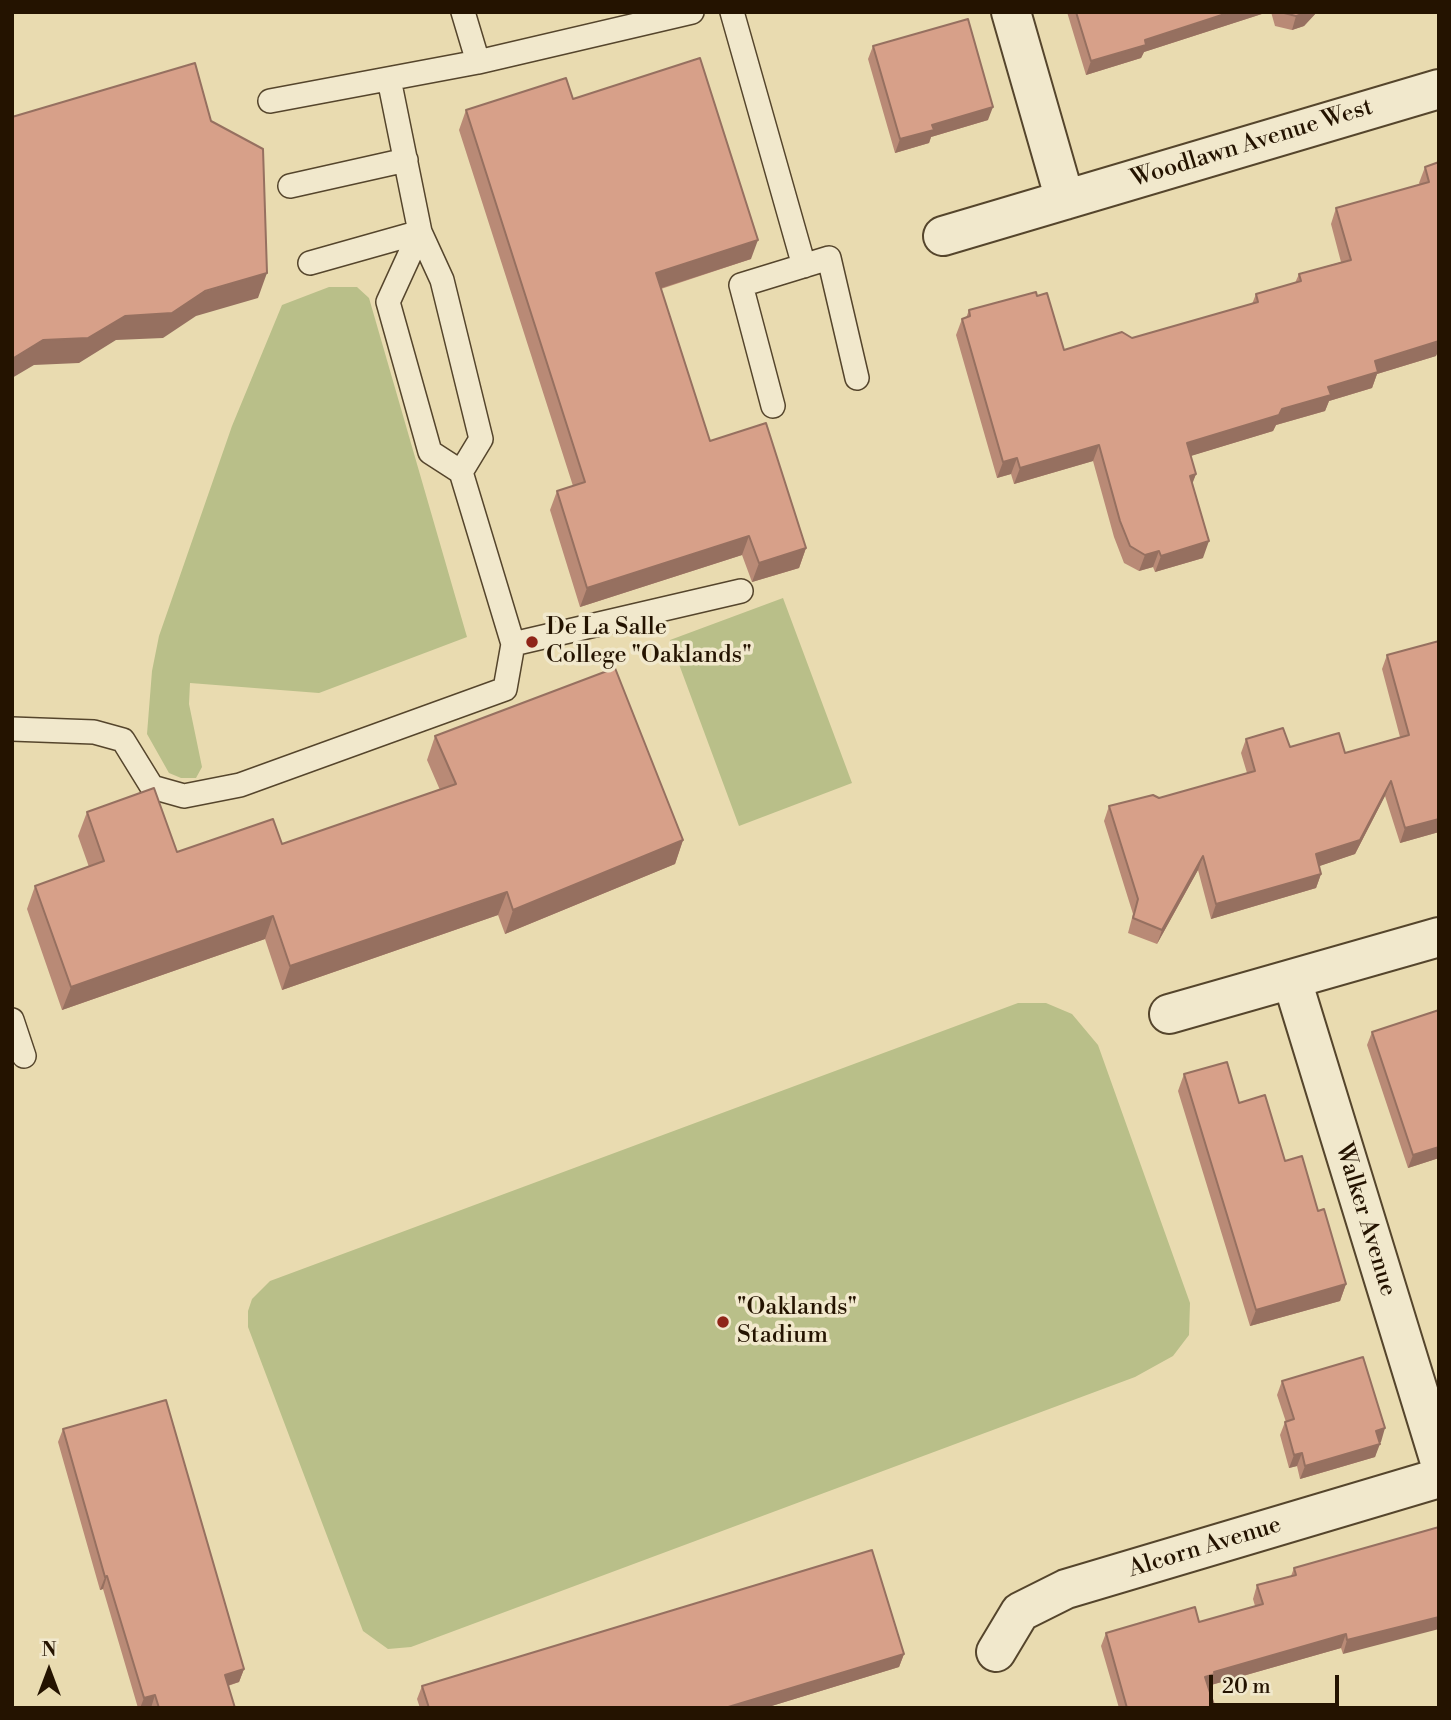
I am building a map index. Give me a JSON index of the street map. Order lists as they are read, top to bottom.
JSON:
{
  "streets": {
    "street": ["Woodlawn Avenue West", "Walker Avenue", "Alcorn Avenue"]
  },
  "places": ["De La Salle College \"Oaklands\"", "\"Oaklands\" Stadium"],
  "scale_bar": "20 m",
  "north": "top"
}
